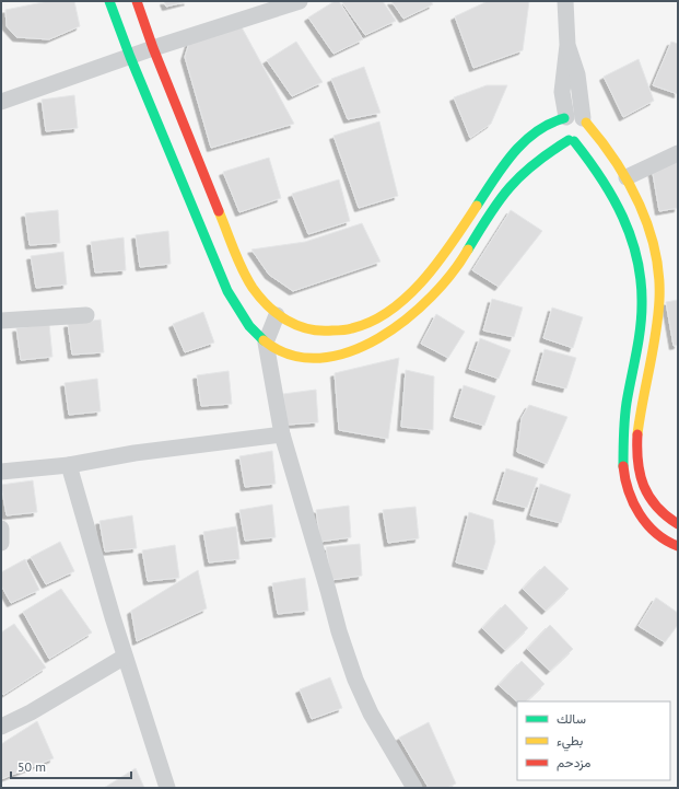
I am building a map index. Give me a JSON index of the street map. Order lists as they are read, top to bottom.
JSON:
{
  "legend": ["سالك", "بطيء", "مزدحم"],
  "scale_bar": "50 m"
}
